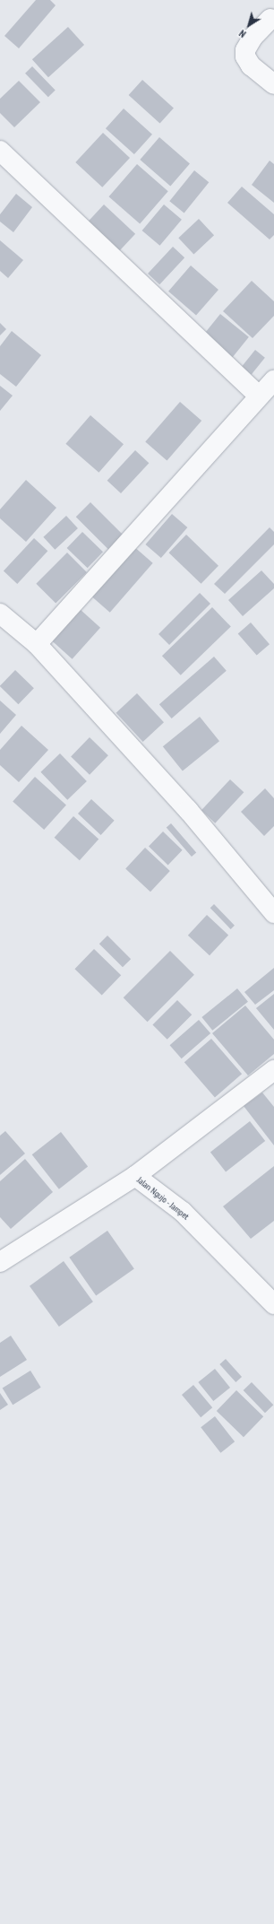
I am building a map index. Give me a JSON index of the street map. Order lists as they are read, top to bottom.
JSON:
{
  "streets": {
    "street": ["Jalan Ngujo - Jampet"]
  },
  "north": "bottom left"
}
